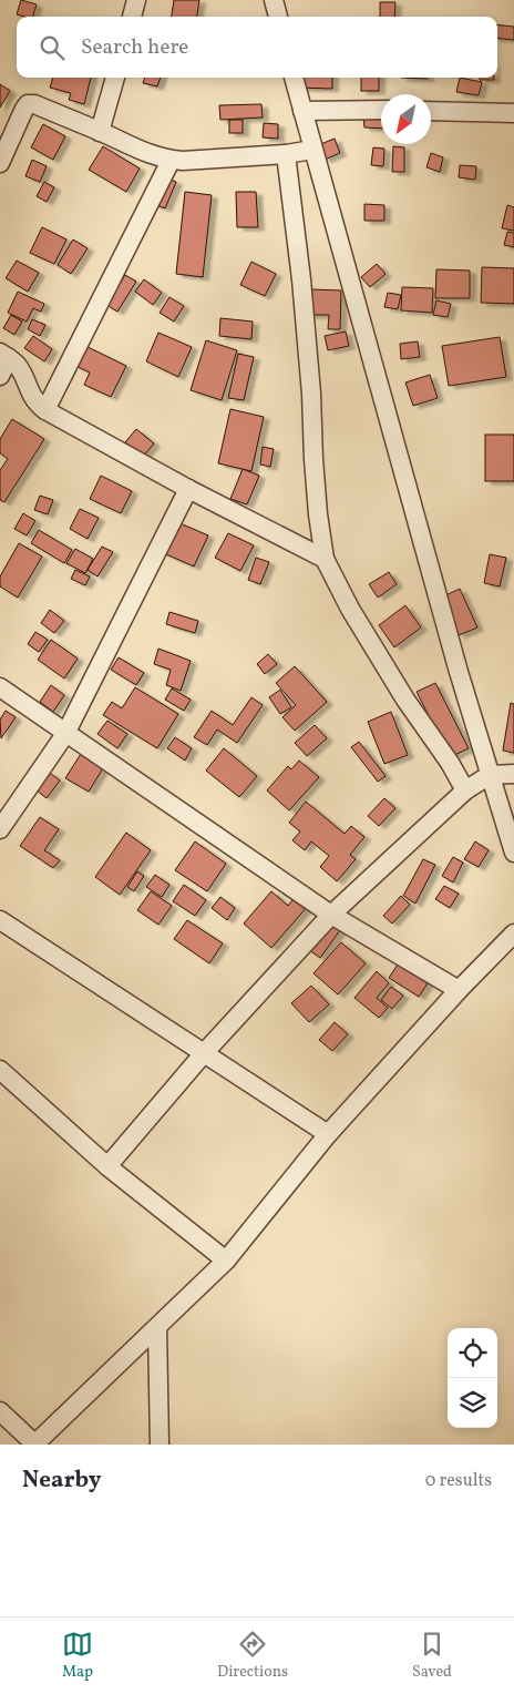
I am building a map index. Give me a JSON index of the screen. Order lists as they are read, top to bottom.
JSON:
{
  "north": "bottom left",
  "page": {
    "search": "Search here",
    "heading": ["Nearby", "0 results"],
    "nav": ["Map", "Directions", "Saved"]
  }
}
